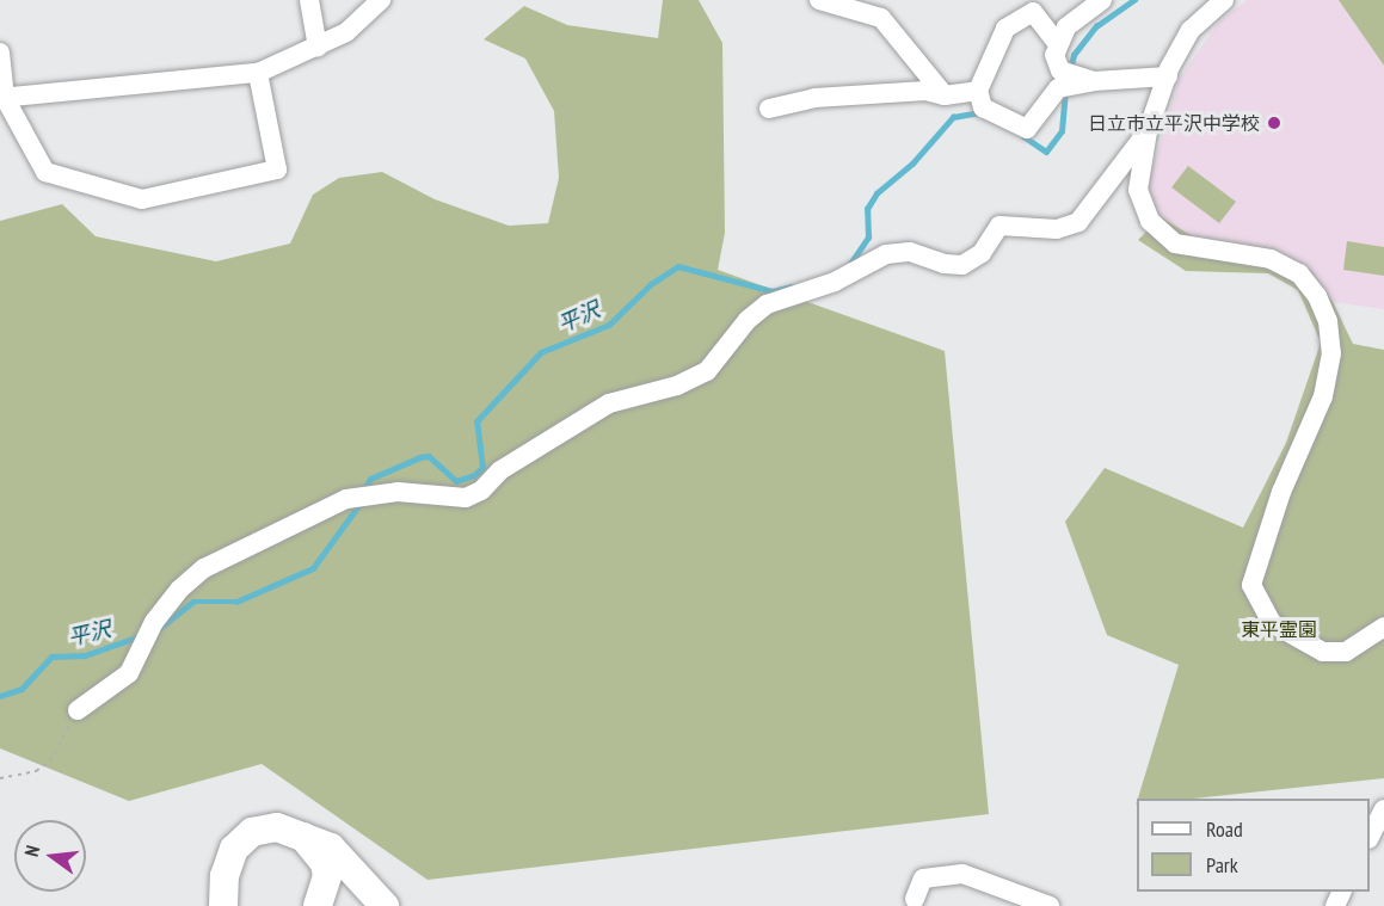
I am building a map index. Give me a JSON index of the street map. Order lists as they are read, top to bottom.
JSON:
{
  "water": ["平沢"],
  "parks": ["東平霊園"],
  "places": ["日立市立平沢中学校"],
  "legend": ["Road", "Park"],
  "north": "left"
}
